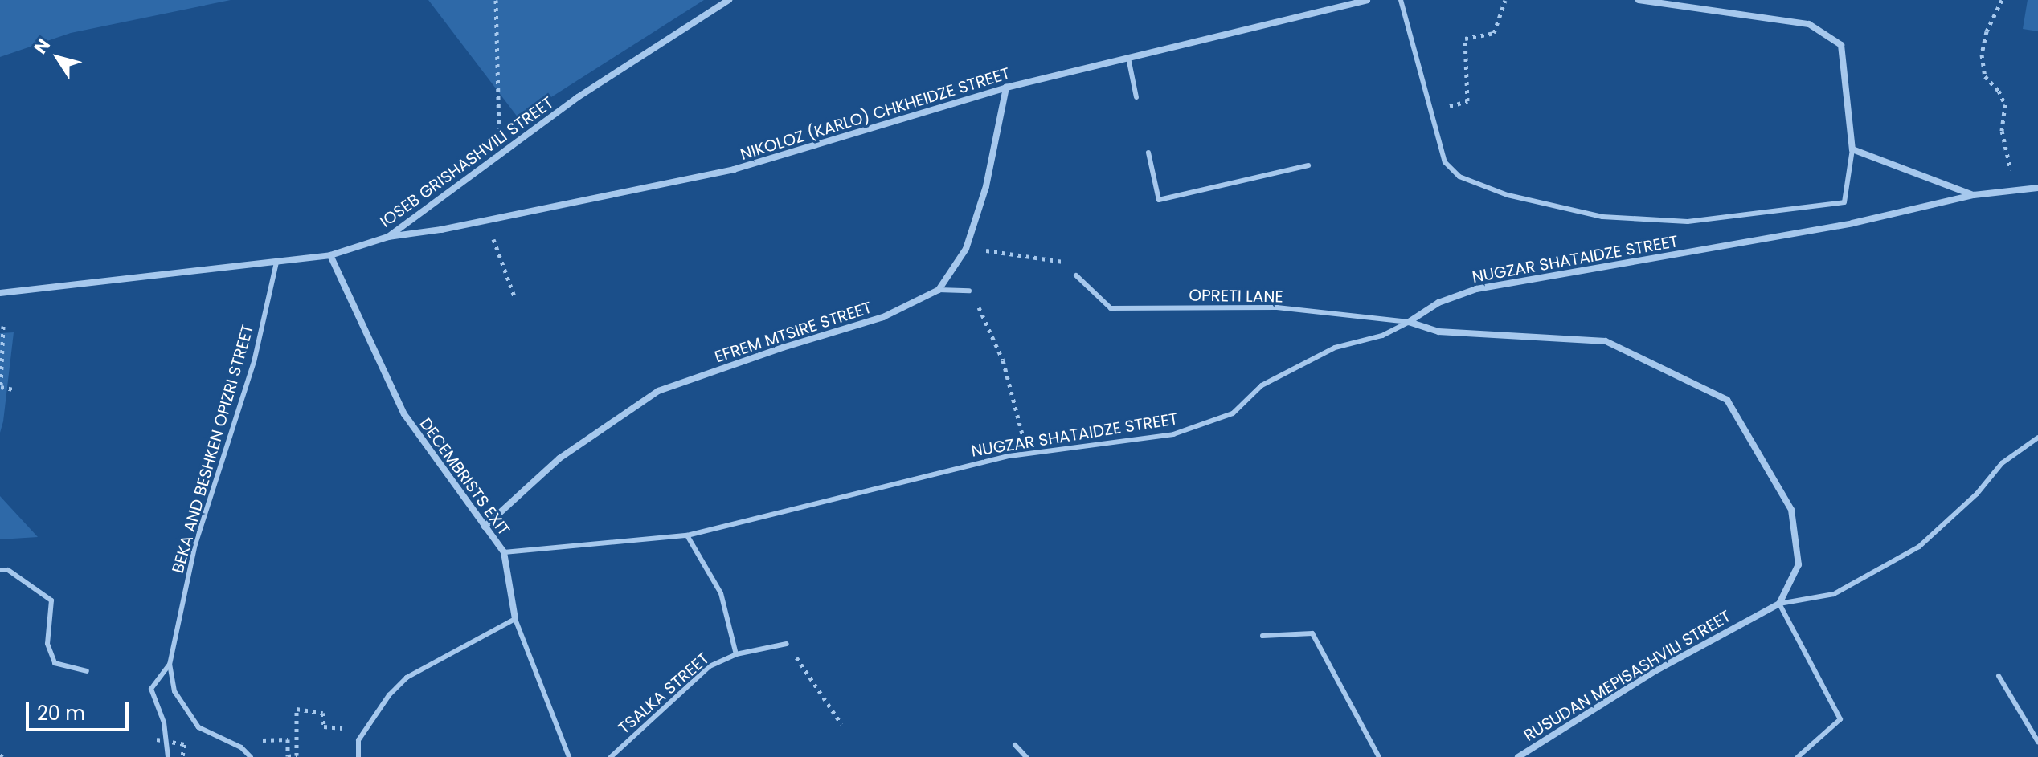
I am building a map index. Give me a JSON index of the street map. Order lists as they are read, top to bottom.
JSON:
{
  "streets": {
    "street": [
      "NIKOLOZ (KARLO) CHKHEIDZE STREET",
      "IOSEB GRISHASHVILI STREET",
      "NUGZAR SHATAIDZE STREET",
      "EFREM MTSIRE STREET",
      "DECEMBRISTS EXIT",
      "RUSUDAN MEPISASHVILI STREET"
    ],
    "lane": ["OPRETI LANE", "BEKA AND BESHKEN OPIZRI STREET", "TSALKA STREET"]
  },
  "crossings": [
    ["NIKOLOZ (KARLO) CHKHEIDZE STREET", "IOSEB GRISHASHVILI STREET"],
    ["IOSEB GRISHASHVILI STREET", "BEKA AND BESHKEN OPIZRI STREET"],
    ["IOSEB GRISHASHVILI STREET", "DECEMBRISTS EXIT"],
    ["NUGZAR SHATAIDZE STREET", "OPRETI LANE"],
    ["NUGZAR SHATAIDZE STREET", "DECEMBRISTS EXIT"],
    ["EFREM MTSIRE STREET", "DECEMBRISTS EXIT"]
  ],
  "scale_bar": "20 m",
  "north": "top left"
}
